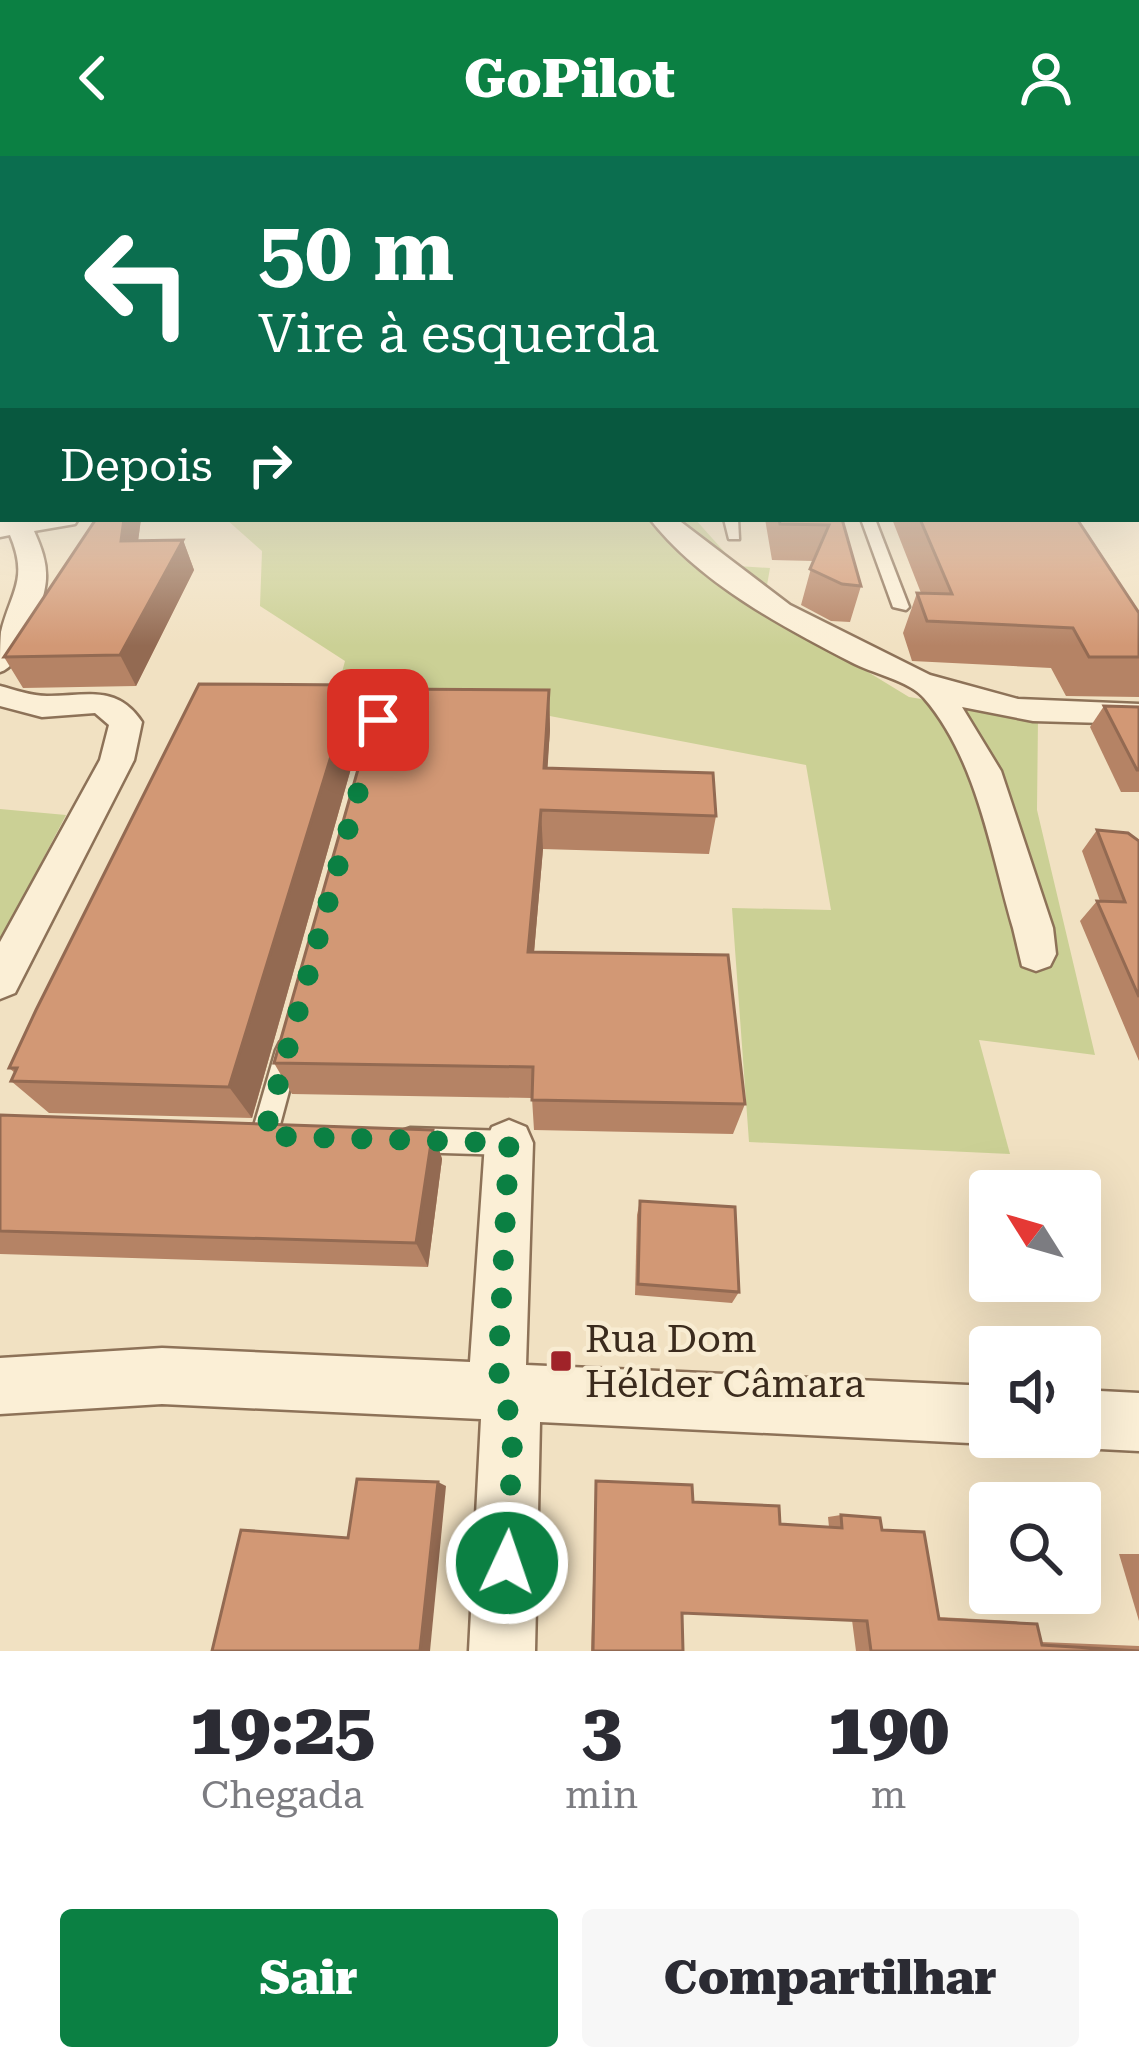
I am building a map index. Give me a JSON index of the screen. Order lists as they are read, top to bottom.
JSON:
{
  "places": {
    "transit": ["Rua Dom Hélder Câmara"]
  },
  "north": "top left",
  "page": {
    "header": "GoPilot",
    "turn": ["50 m", "Vire à esquerda"],
    "then": "Depois",
    "eta": [
      "19:25",
      "Chegada",
      "3",
      "min",
      "190",
      "m"
    ],
    "buttons": ["Sair", "Compartilhar"]
  }
}
